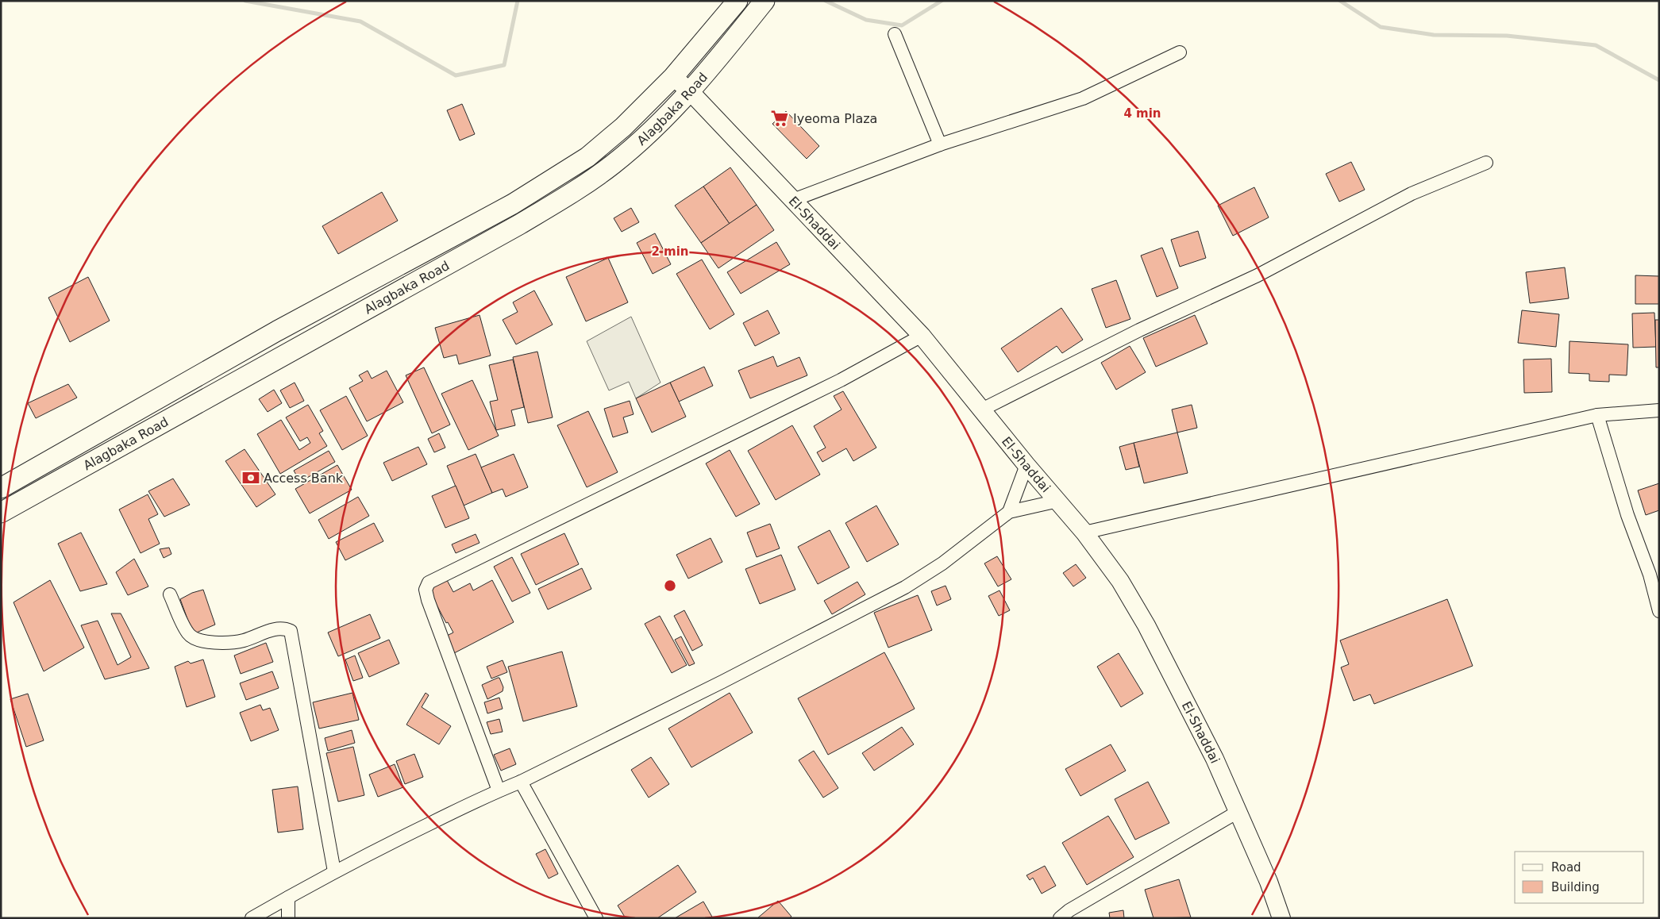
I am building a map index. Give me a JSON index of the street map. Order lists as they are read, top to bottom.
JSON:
{
  "streets": {
    "main road": ["Alagbaka Road"],
    "street": ["El-Shaddai"]
  },
  "crossings": [
    ["Alagbaka Road", "El-Shaddai"]
  ],
  "places": {
    "supermarket": ["Iyeoma Plaza"],
    "bank": ["Access Bank"]
  },
  "legend": ["Road", "Building"],
  "rings": ["4 min", "2 min"]
}
